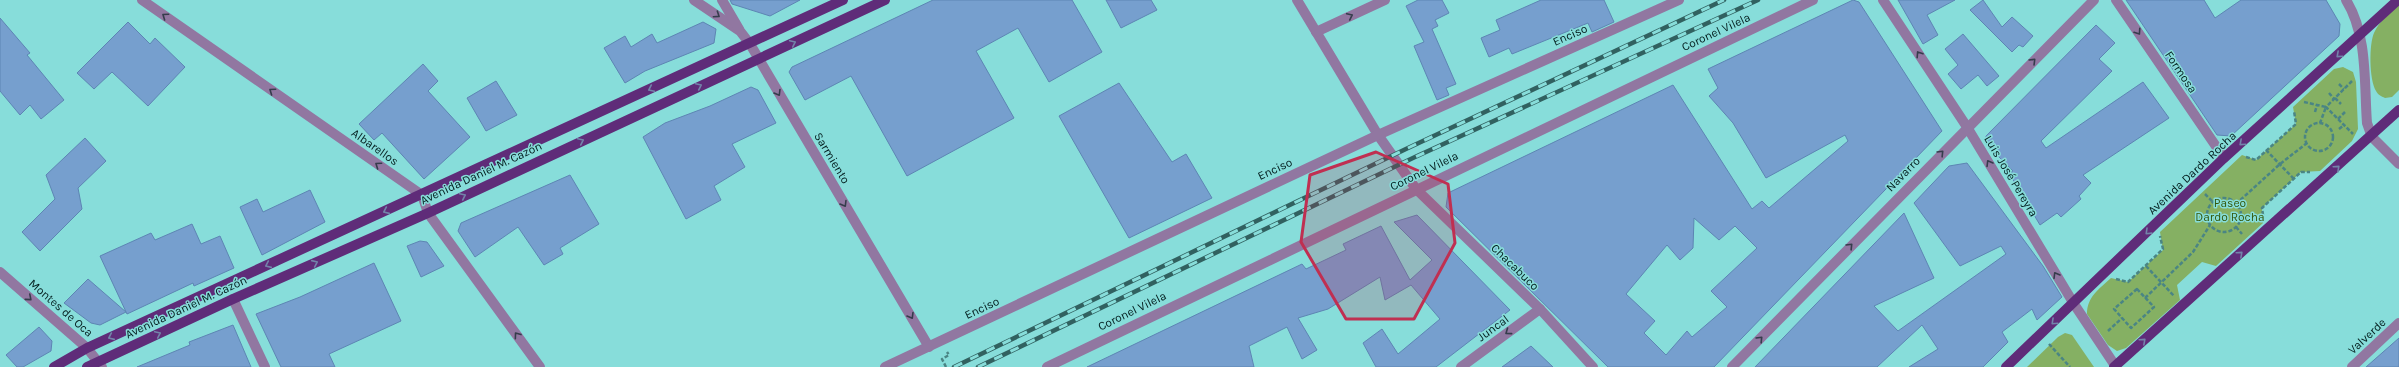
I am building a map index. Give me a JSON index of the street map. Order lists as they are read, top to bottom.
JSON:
{
  "streets": {
    "main road": ["Avenida Daniel M. Cazón", "Avenida Dardo Rocha"],
    "street": [
      "Coronel Vilela",
      "Enciso",
      "Formosa",
      "Albarellos",
      "Sarmiento",
      "Navarro",
      "Luis José Pereyra",
      "Chacabuco",
      "Montes de Oca",
      "Juncal",
      "Valverde"
    ]
  },
  "crossings": [
    ["Coronel Vilela", "Chacabuco"],
    ["Enciso", "Sarmiento"],
    ["Enciso", "Chacabuco"],
    ["Formosa", "Avenida Dardo Rocha"],
    ["Albarellos", "Avenida Daniel M. Cazón"],
    ["Sarmiento", "Avenida Daniel M. Cazón"],
    ["Avenida Daniel M. Cazón", "Montes de Oca"],
    ["Avenida Dardo Rocha", "Luis José Pereyra"],
    ["Navarro", "Luis José Pereyra"],
    ["Chacabuco", "Juncal"]
  ],
  "one_way": [
    "Formosa",
    "Albarellos",
    "Sarmiento",
    "Navarro",
    "Luis José Pereyra",
    "Montes de Oca",
    "Juncal"
  ],
  "parks": ["Paseo Dardo Rocha"]
}
